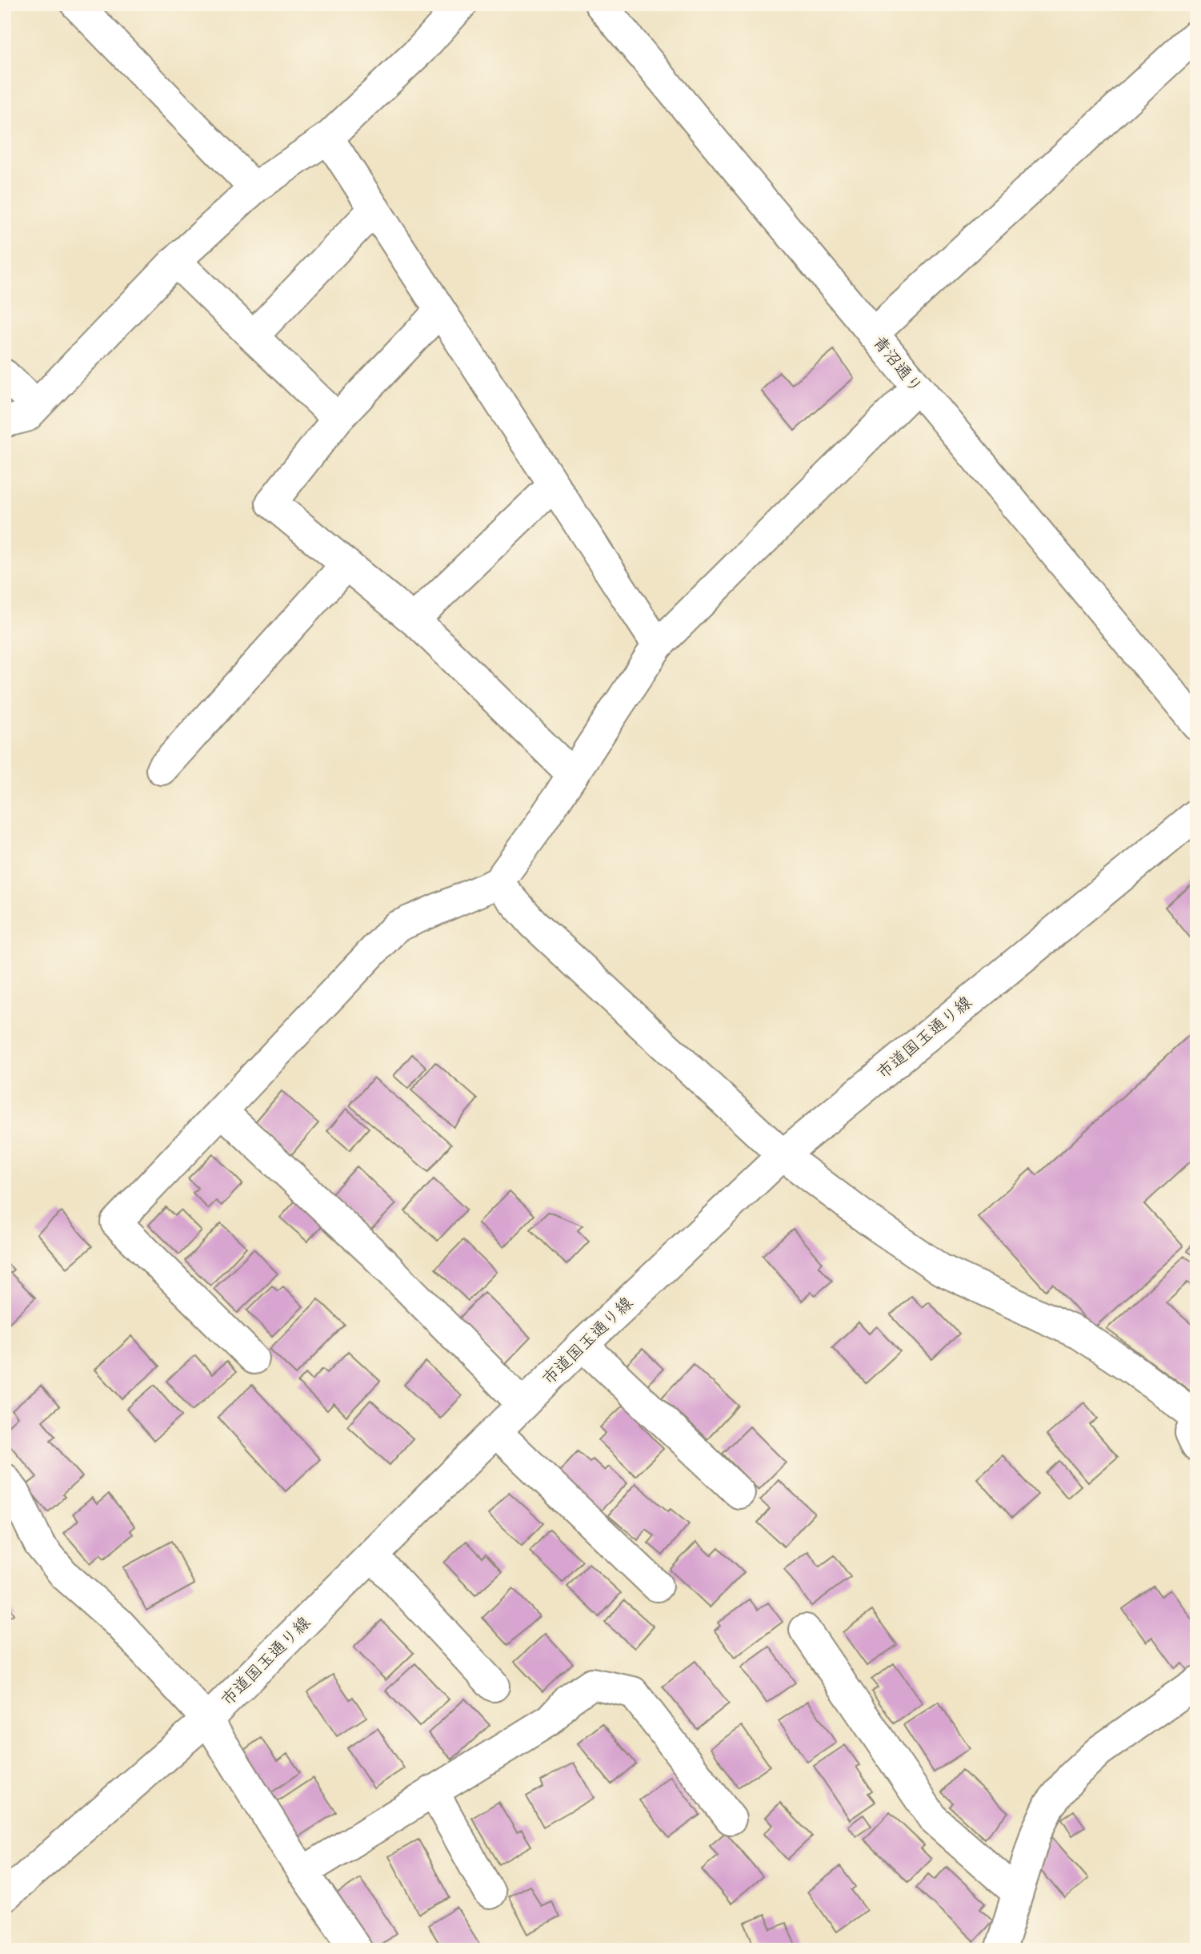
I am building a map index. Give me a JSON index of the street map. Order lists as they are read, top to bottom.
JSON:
{
  "streets": {
    "street": ["青沼通り", "市道国玉通り線"]
  }
}
